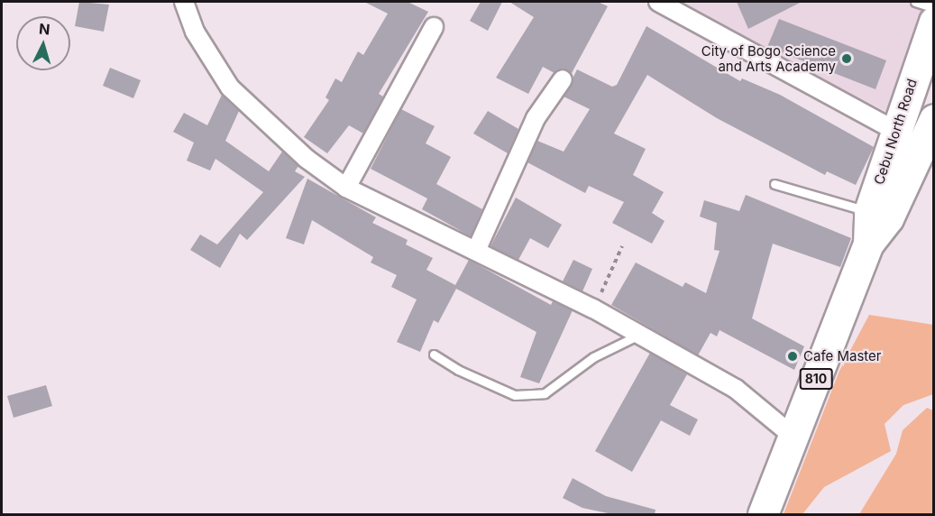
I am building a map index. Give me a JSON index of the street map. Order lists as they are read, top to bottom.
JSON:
{
  "streets": {
    "highway": ["Cebu North Road", "810"]
  },
  "places": ["City of Bogo Science and Arts Academy", "Cafe Master"],
  "north": "top"
}
